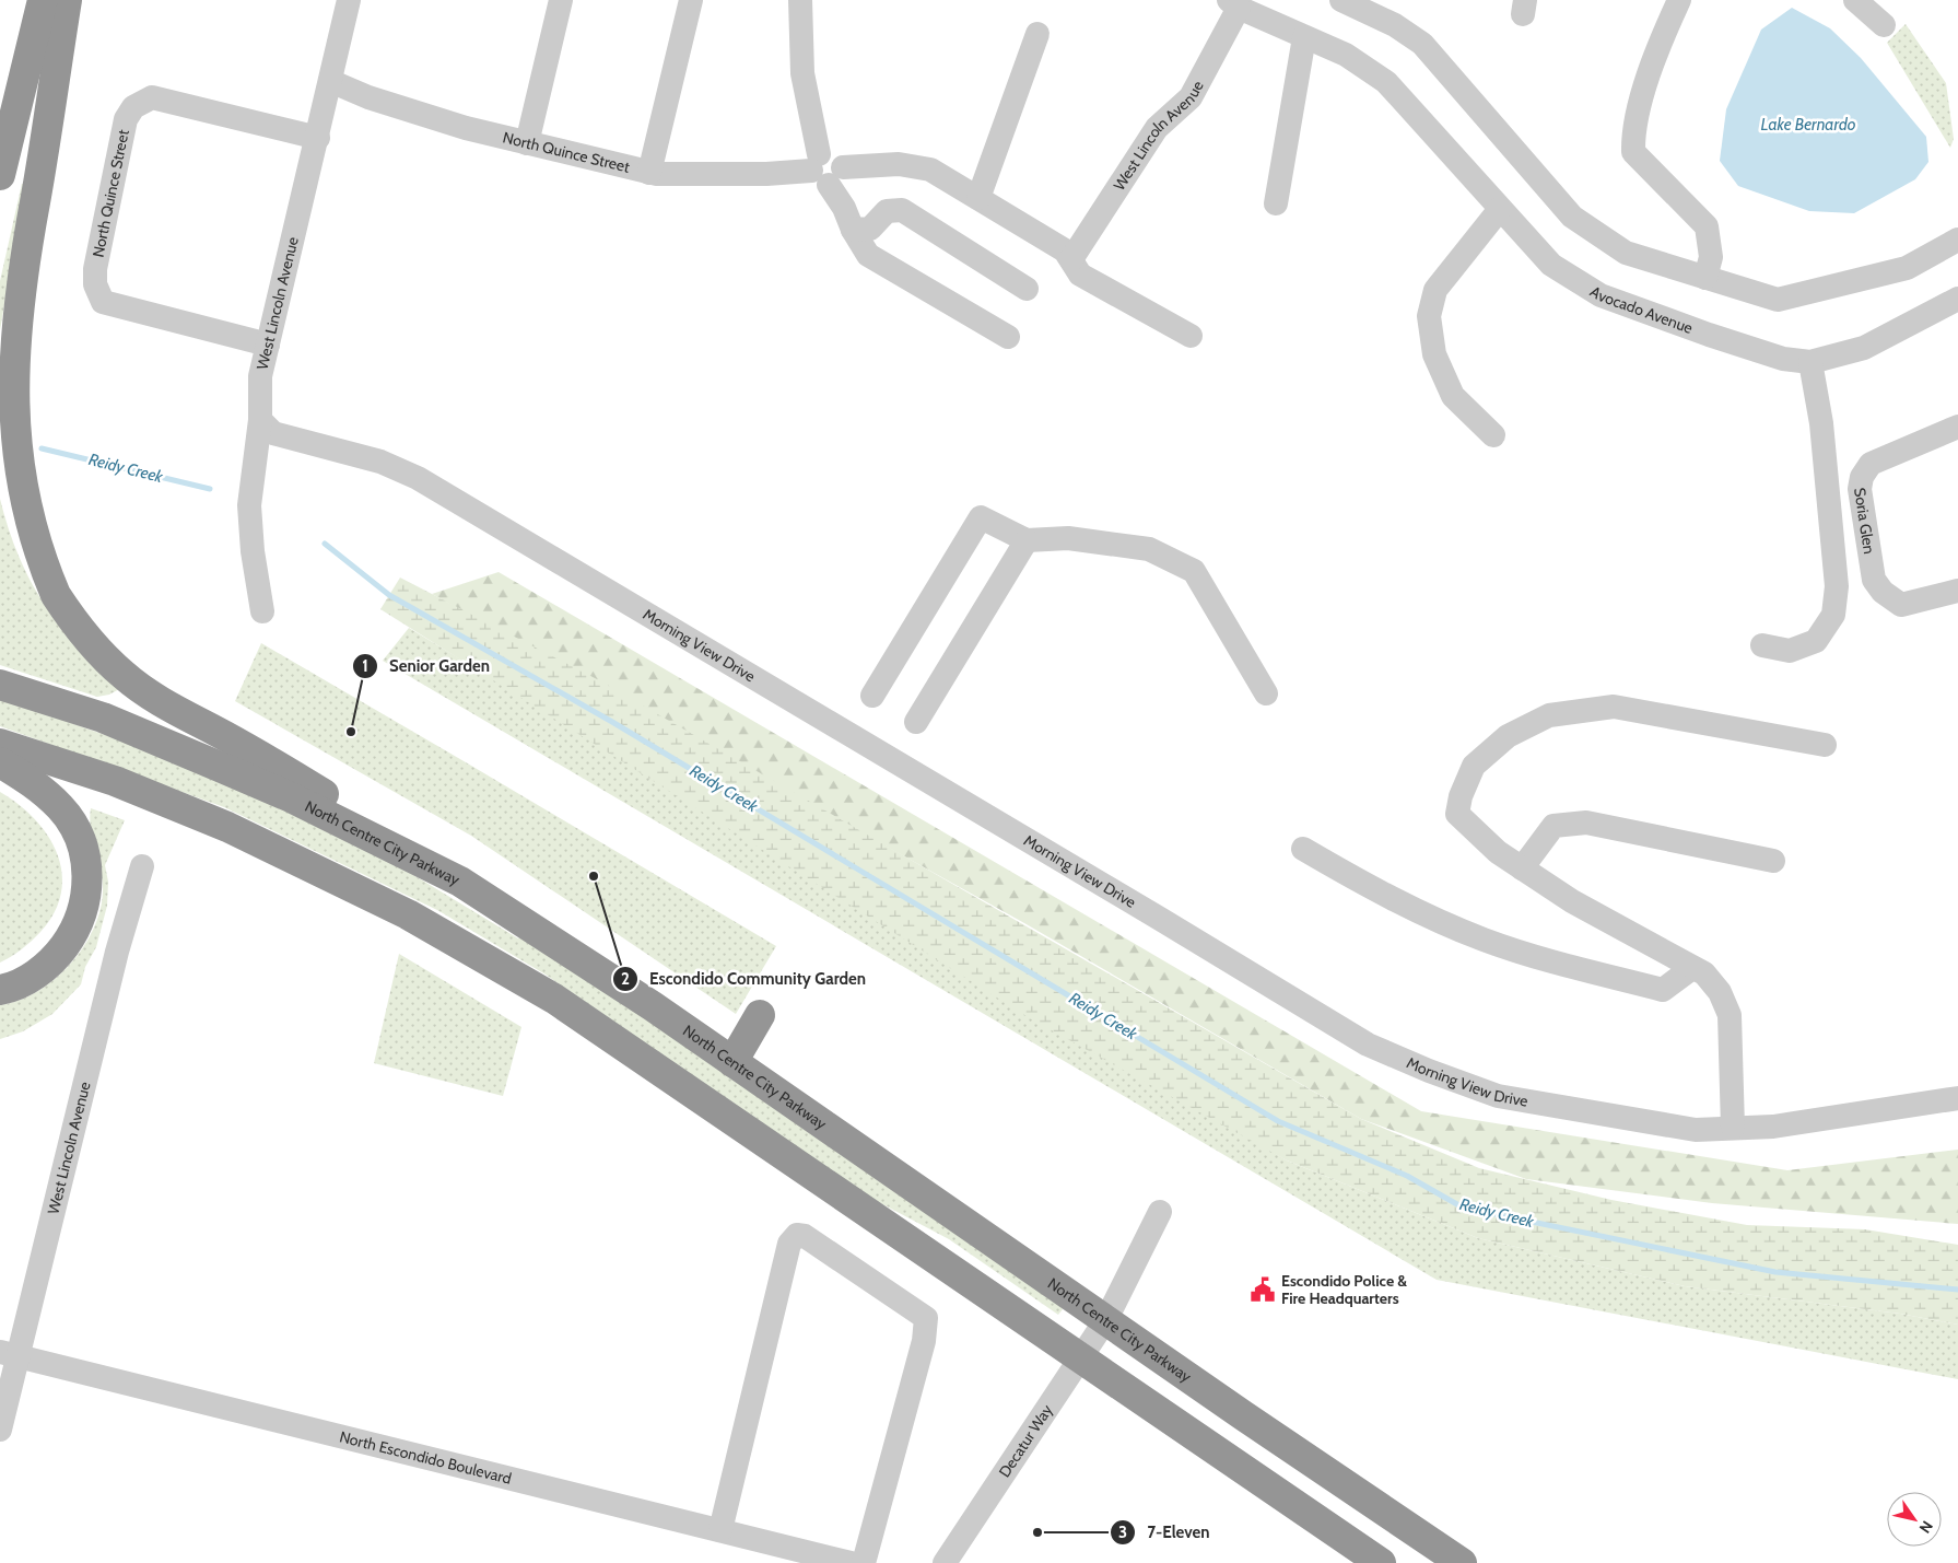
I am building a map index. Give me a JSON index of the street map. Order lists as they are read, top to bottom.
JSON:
{
  "streets": {
    "highway": ["North Centre City Parkway"],
    "street": [
      "West Lincoln Avenue",
      "North Quince Street",
      "Avocado Avenue",
      "Soria Glen",
      "Morning View Drive",
      "Decatur Way",
      "North Escondido Boulevard"
    ]
  },
  "crossings": [
    ["West Lincoln Avenue", "North Quince Street"],
    ["West Lincoln Avenue", "Avocado Avenue"],
    ["West Lincoln Avenue", "Morning View Drive"],
    ["West Lincoln Avenue", "North Escondido Boulevard"],
    ["North Centre City Parkway", "Decatur Way"]
  ],
  "water": ["Lake Bernardo", "Reidy Creek"],
  "places": {
    "other": ["Senior Garden", "Escondido Community Garden", "7-Eleven"],
    "public building": ["Escondido Police & Fire Headquarters"]
  },
  "north": "bottom right"
}
